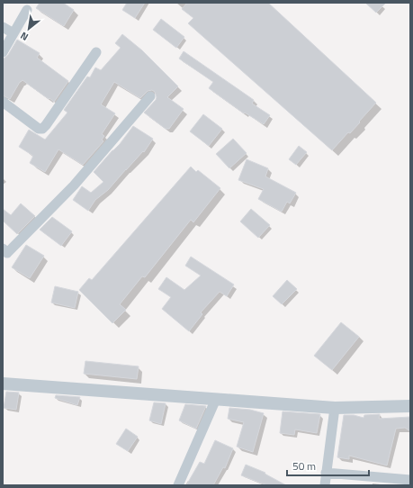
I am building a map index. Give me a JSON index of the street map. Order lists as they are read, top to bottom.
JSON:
{
  "scale_bar": "50 m",
  "north": "bottom left"
}
